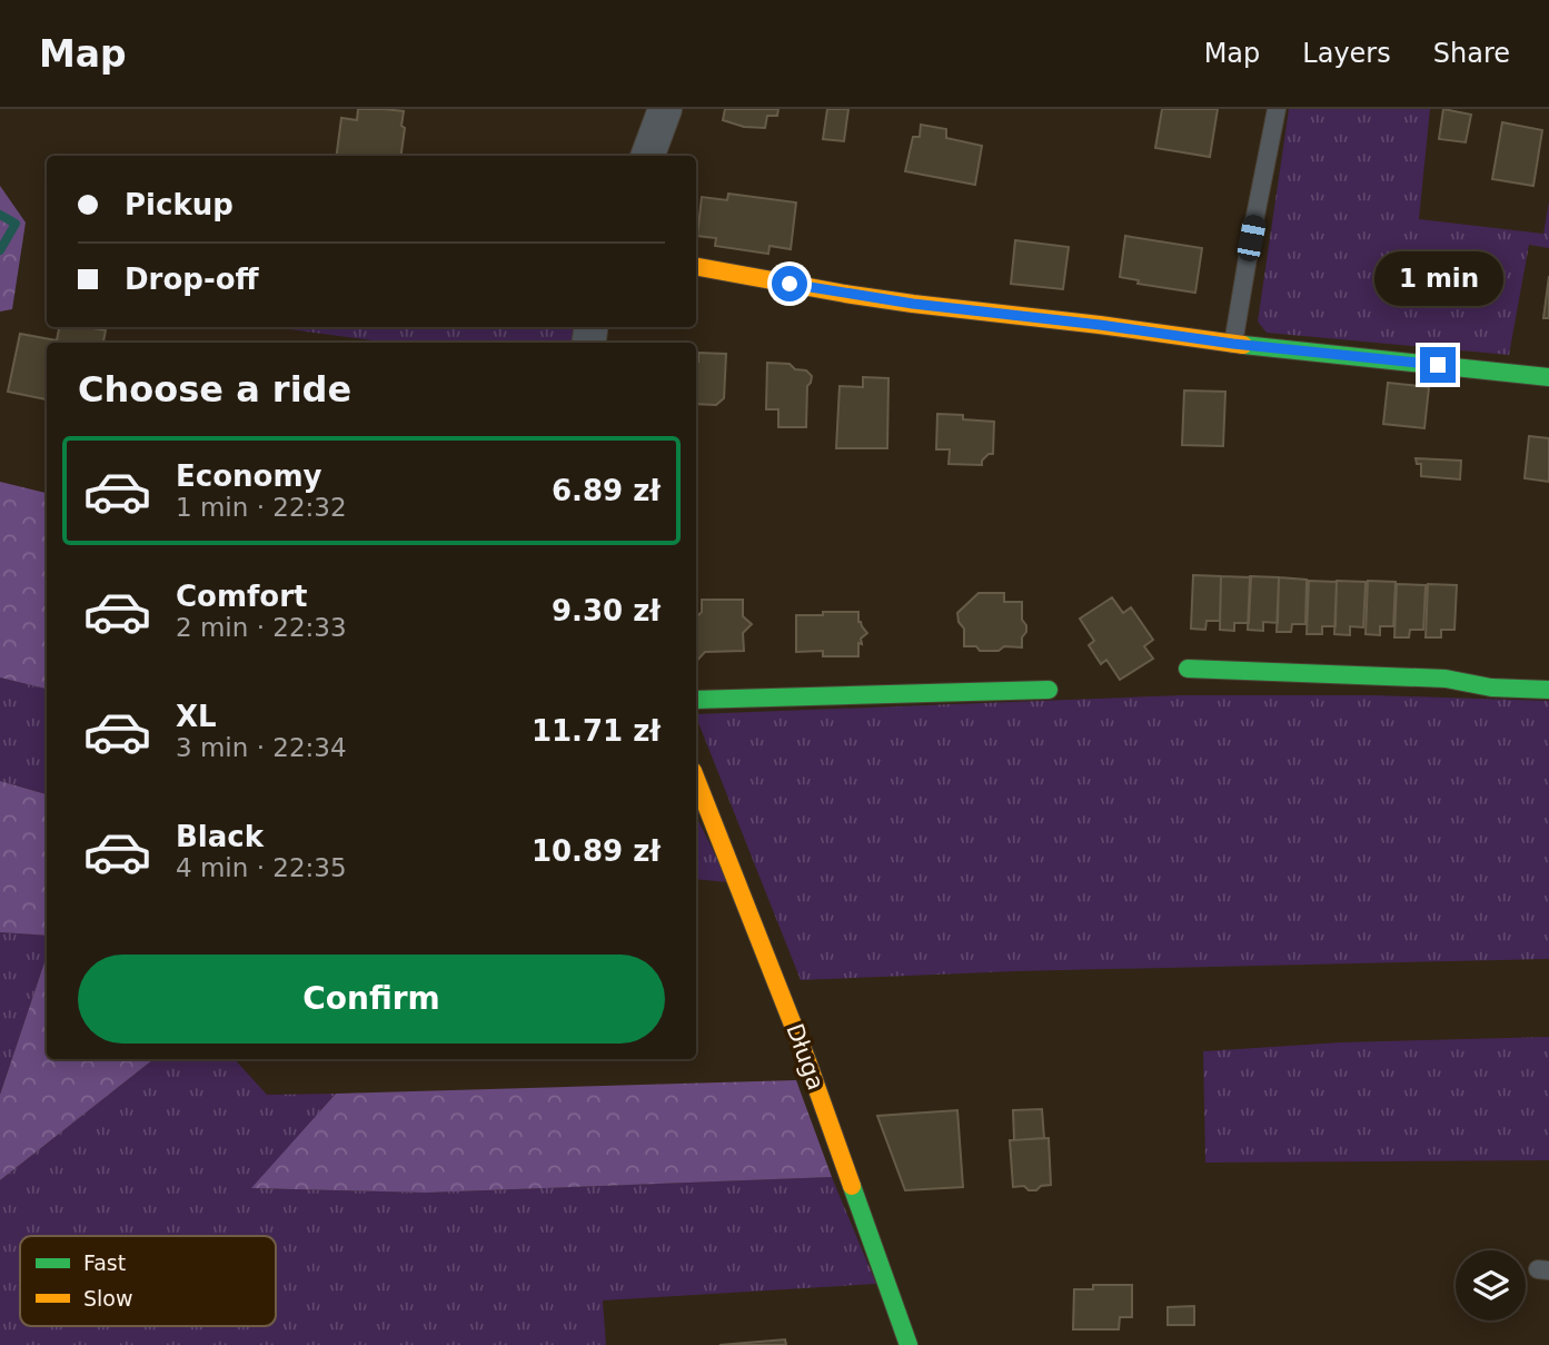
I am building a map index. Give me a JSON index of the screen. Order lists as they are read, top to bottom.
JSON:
{
  "streets": {
    "street": ["Długa"]
  },
  "legend": ["Fast", "Slow"],
  "page": {
    "header": "Map",
    "nav": ["Map", "Layers", "Share"],
    "banner": ["Pickup", "Drop-off"],
    "bubble": "1 min",
    "heading": "Choose a ride",
    "list": [
      {
        "name": "Economy",
        "note": "1 min · 22:32",
        "value": "6.89 zł"
      },
      {
        "name": "Comfort",
        "note": "2 min · 22:33",
        "value": "9.30 zł"
      },
      {
        "name": "XL",
        "note": "3 min · 22:34",
        "value": "11.71 zł"
      },
      {
        "name": "Black",
        "note": "4 min · 22:35",
        "value": "10.89 zł"
      }
    ],
    "buttons": "Confirm"
  }
}
